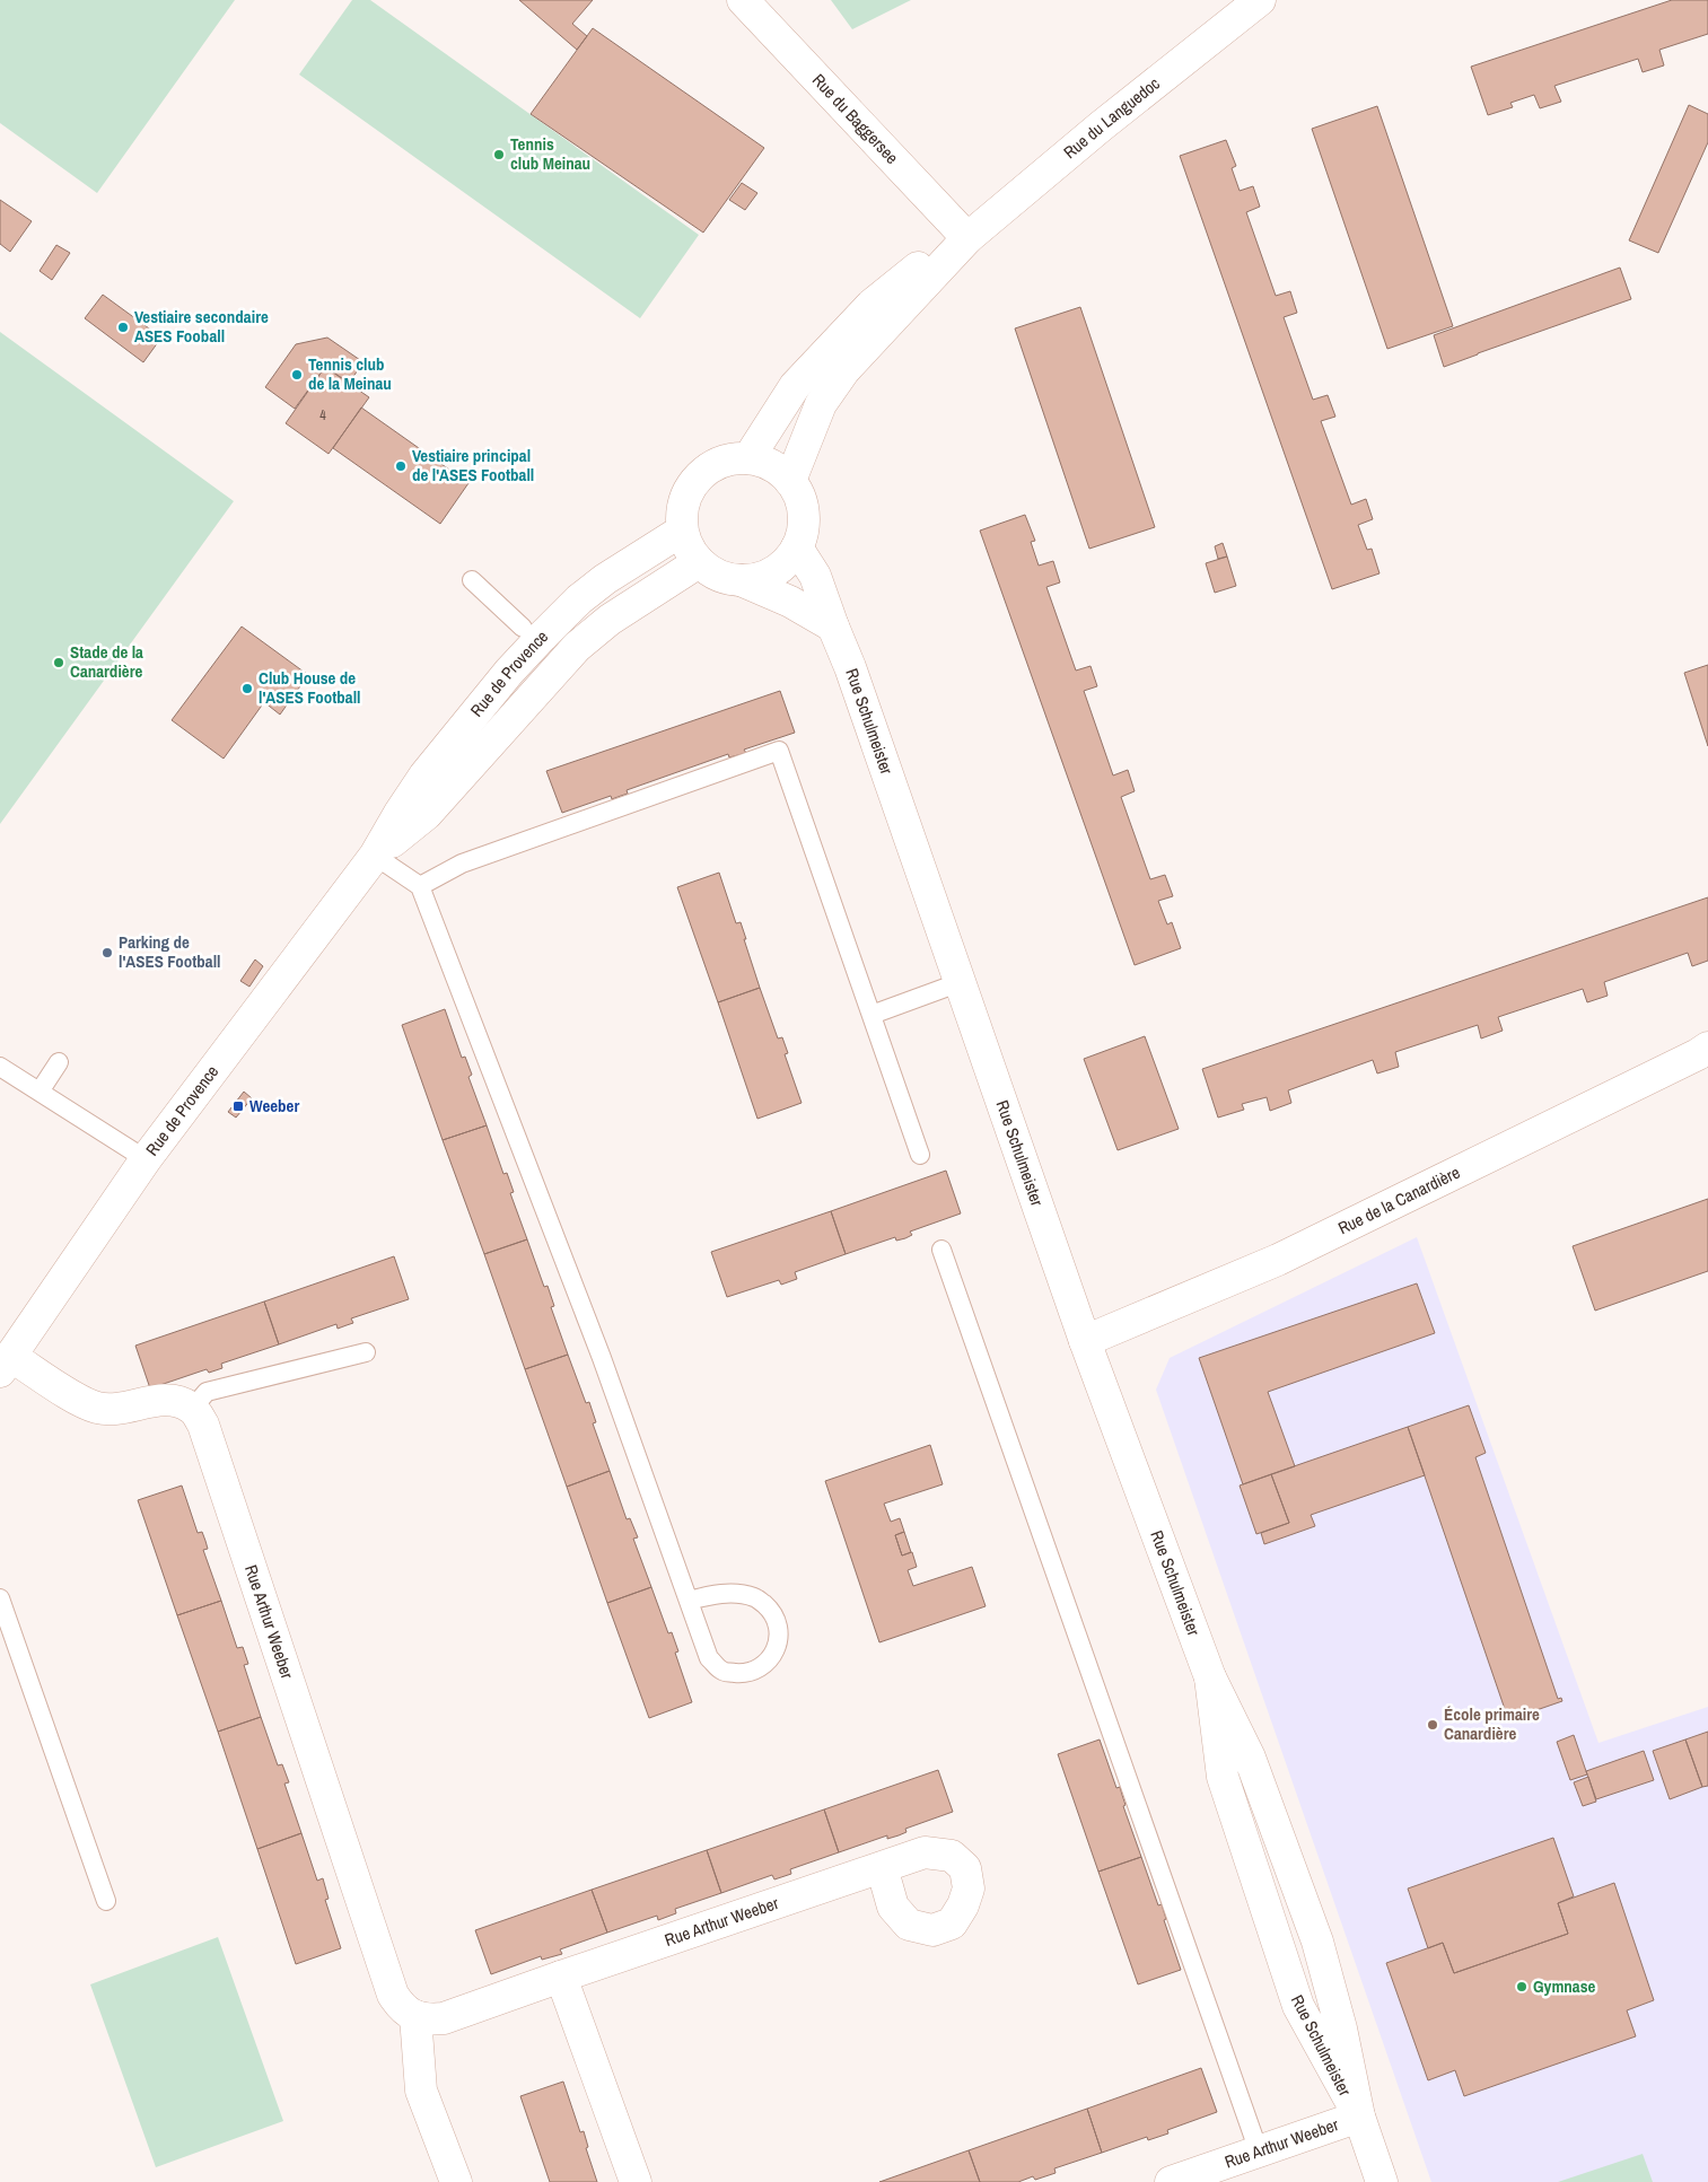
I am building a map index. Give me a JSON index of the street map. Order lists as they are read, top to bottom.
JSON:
{
  "streets": {
    "street": [
      "Rue du Languedoc",
      "Rue du Baggersee",
      "Rue de Provence",
      "Rue Schulmeister",
      "Rue de la Canardière",
      "Rue Arthur Weeber"
    ]
  },
  "crossings": [
    ["Rue du Languedoc", "Rue du Baggersee"],
    ["Rue du Languedoc", "Rue de Provence"],
    ["Rue du Languedoc", "Rue Schulmeister"],
    ["Rue de Provence", "Rue Schulmeister"],
    ["Rue Schulmeister", "Rue de la Canardière"],
    ["Rue Schulmeister", "Rue Arthur Weeber"]
  ],
  "places": {
    "other": [
      "Tennis club Meinau",
      "Vestiaire secondaire ASES Fooball",
      "Tennis club de la Meinau",
      "Vestiaire principal de l'ASES Football",
      "Stade de la Canardière",
      "Club House de l'ASES Football",
      "Parking de l'ASES Football",
      "École primaire Canardière",
      "Gymnase"
    ],
    "transit": ["Weeber"]
  },
  "house_numbers": ["4"]
}
